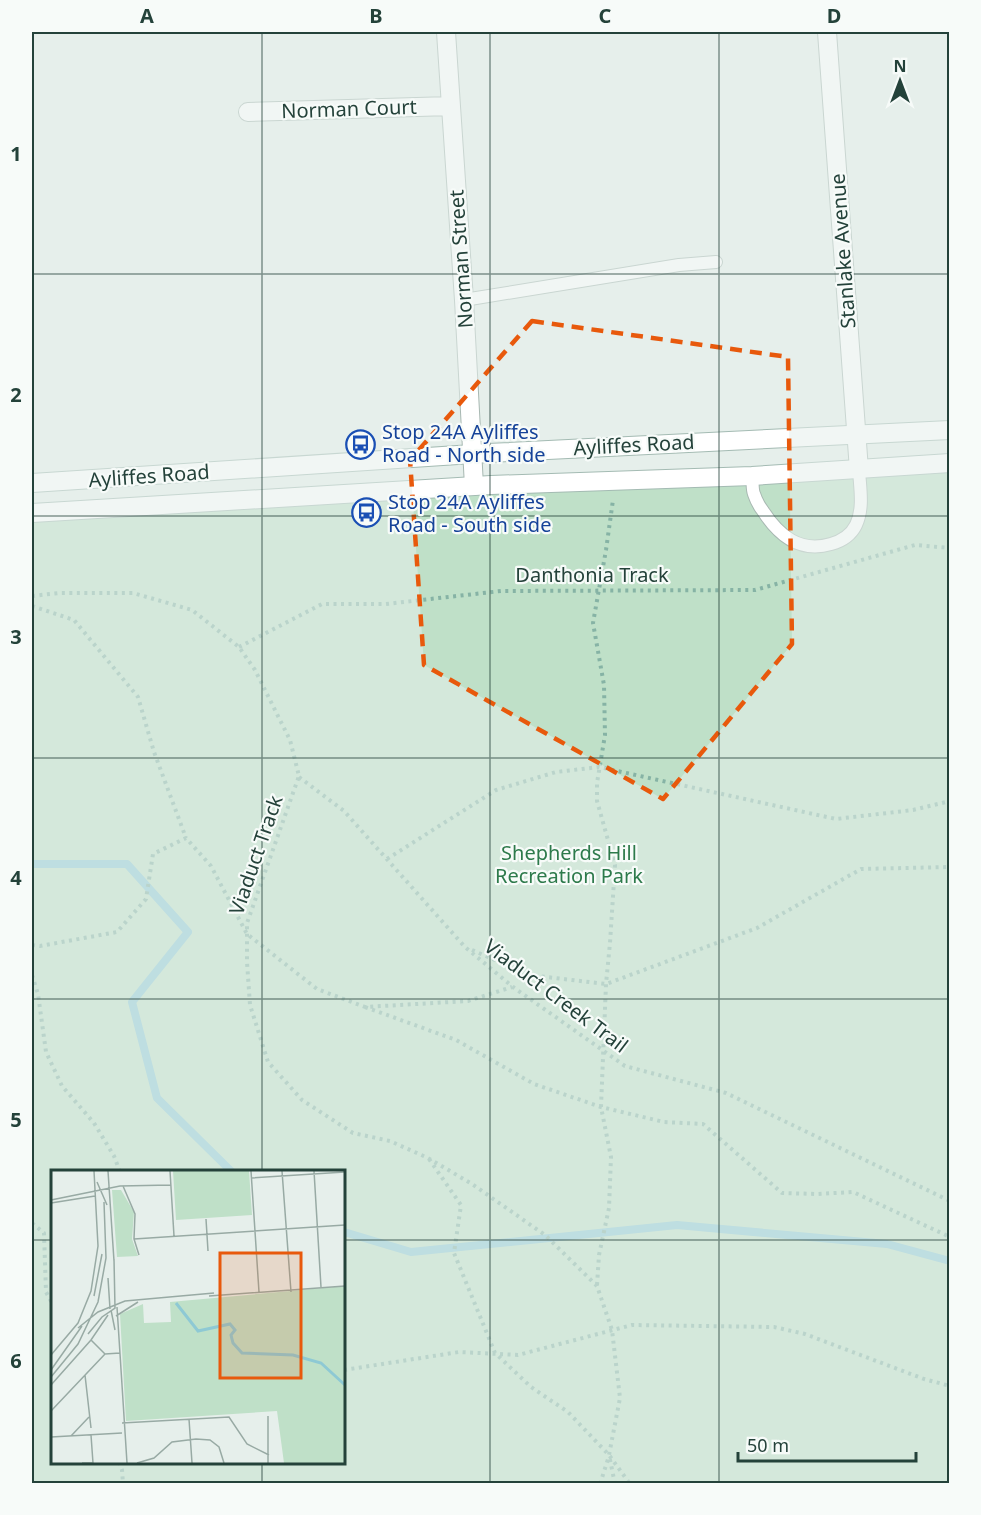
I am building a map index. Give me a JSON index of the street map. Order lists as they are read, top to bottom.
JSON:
{
  "streets": {
    "main road": [
      "Norman Court",
      "Stanlake Avenue",
      "Norman Street",
      "Ayliffes Road"
    ],
    "path": ["Danthonia Track", "Viaduct Track", "Viaduct Creek Trail"]
  },
  "crossings": [
    ["Norman Court", "Norman Street"],
    ["Stanlake Avenue", "Ayliffes Road"],
    ["Norman Street", "Ayliffes Road"],
    ["Danthonia Track", "Viaduct Track"],
    ["Viaduct Track", "Viaduct Creek Trail"]
  ],
  "parks": ["Shepherds Hill Recreation Park"],
  "places": {
    "bus stop": ["Stop 24A Ayliffes Road - North side", "Stop 24A Ayliffes Road - South side"]
  },
  "scale_bar": "50 m",
  "north": "top",
  "grid": {
    "columns": [
      "A",
      "B",
      "C",
      "D"
    ],
    "rows": [
      "1",
      "2",
      "3",
      "4",
      "5",
      "6"
    ]
  }
}
